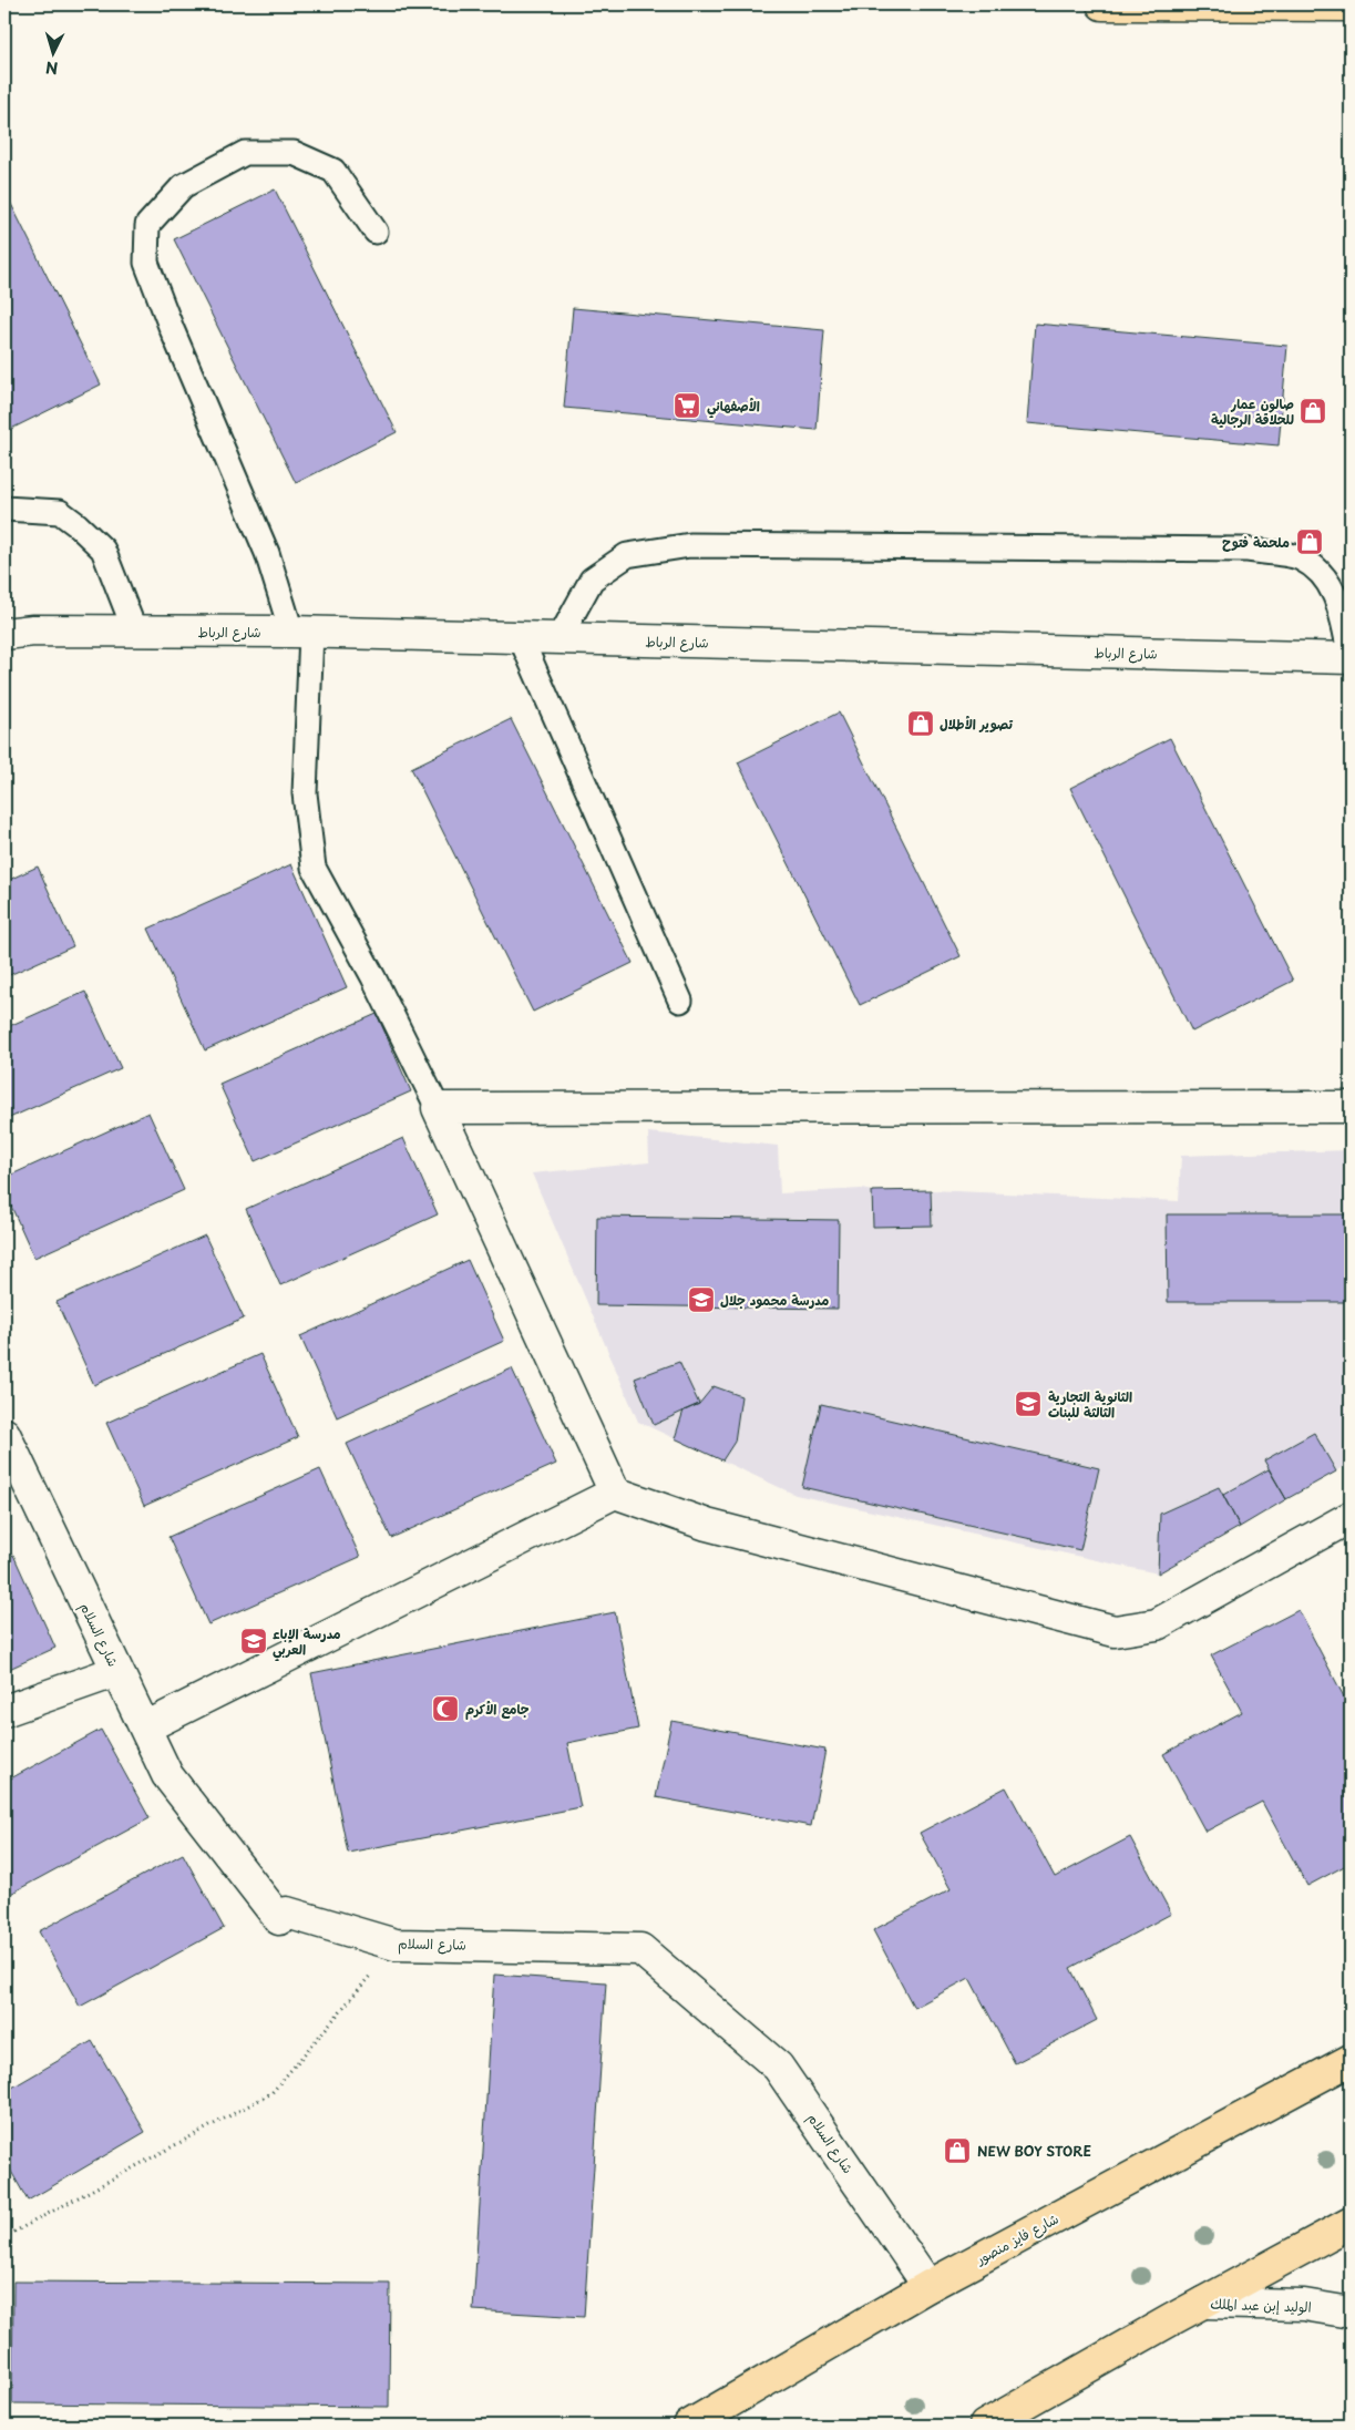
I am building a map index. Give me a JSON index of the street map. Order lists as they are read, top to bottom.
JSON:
{
  "streets": {
    "highway": ["شارع فايز منصور"],
    "street": ["شارع الرباط", "شارع السلام", "الوليد إبن عبد الملك"]
  },
  "crossings": [
    ["شارع السلام", "شارع فايز منصور"]
  ],
  "places": {
    "supermarket": ["الأصفهاني"],
    "shop": [
      "صالون عمار للحلاقة الرجالية",
      "ملحمة فتوح",
      "تصوير الأطلال",
      "NEW BOY STORE"
    ],
    "school or university": ["مدرسة محمود جلال", "الثانوية التجارية الثالثة للبنات", "مدرسة الإباء العربي"],
    "mosque": ["جامع الأكرم"]
  },
  "north": "bottom"
}
